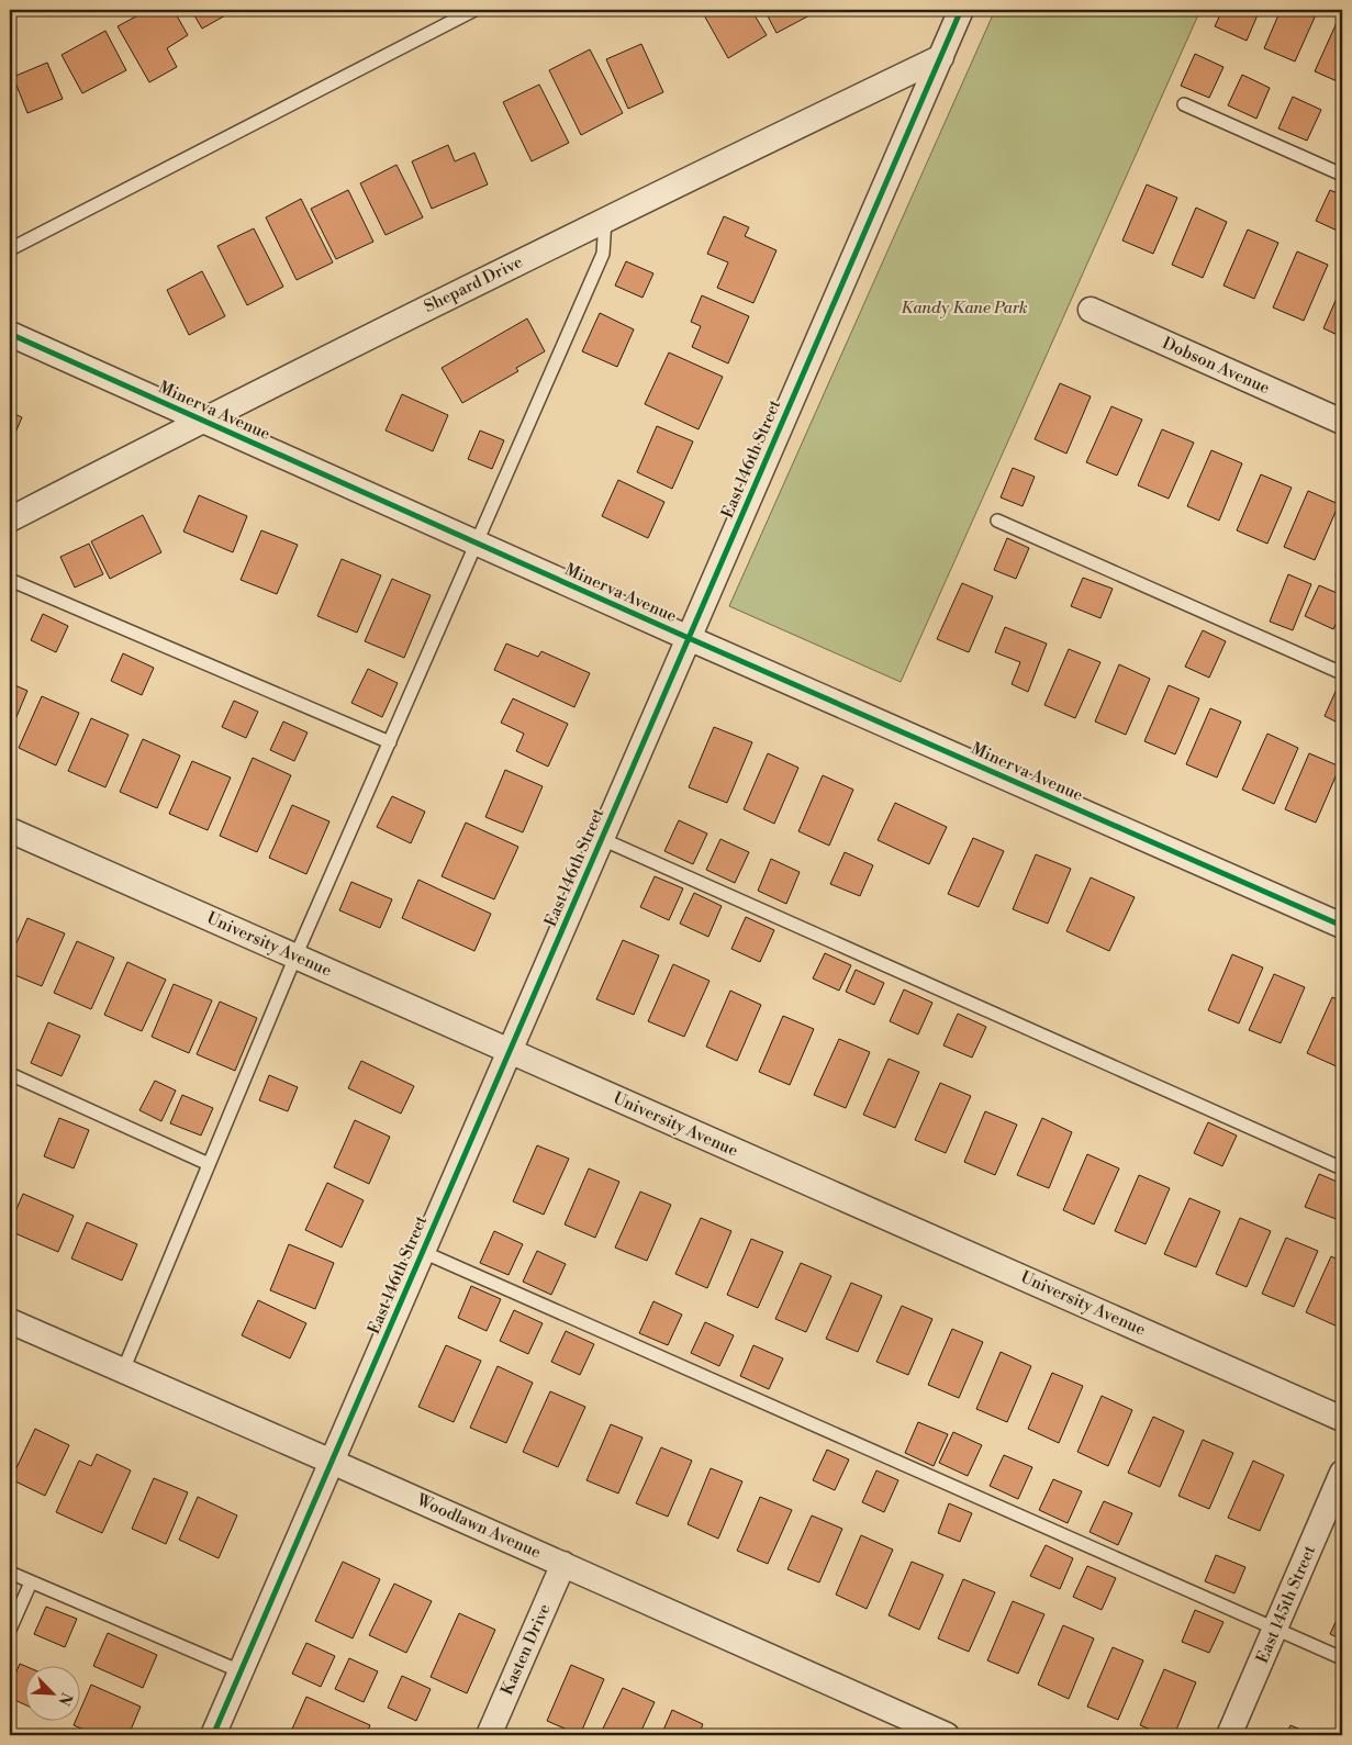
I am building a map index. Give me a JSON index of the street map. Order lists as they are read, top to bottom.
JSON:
{
  "streets": {
    "street": [
      "Shepard Drive",
      "Dobson Avenue",
      "Minerva Avenue",
      "East 146th Street",
      "University Avenue",
      "Woodlawn Avenue",
      "East 145th Street",
      "Kasten Drive"
    ]
  },
  "crossings": [
    ["Shepard Drive", "Minerva Avenue"],
    ["Shepard Drive", "East 146th Street"],
    ["Minerva Avenue", "East 146th Street"],
    ["East 146th Street", "University Avenue"],
    ["East 146th Street", "Woodlawn Avenue"],
    ["Woodlawn Avenue", "Kasten Drive"]
  ],
  "parks": ["Kandy Kane Park"],
  "north": "bottom right"
}
